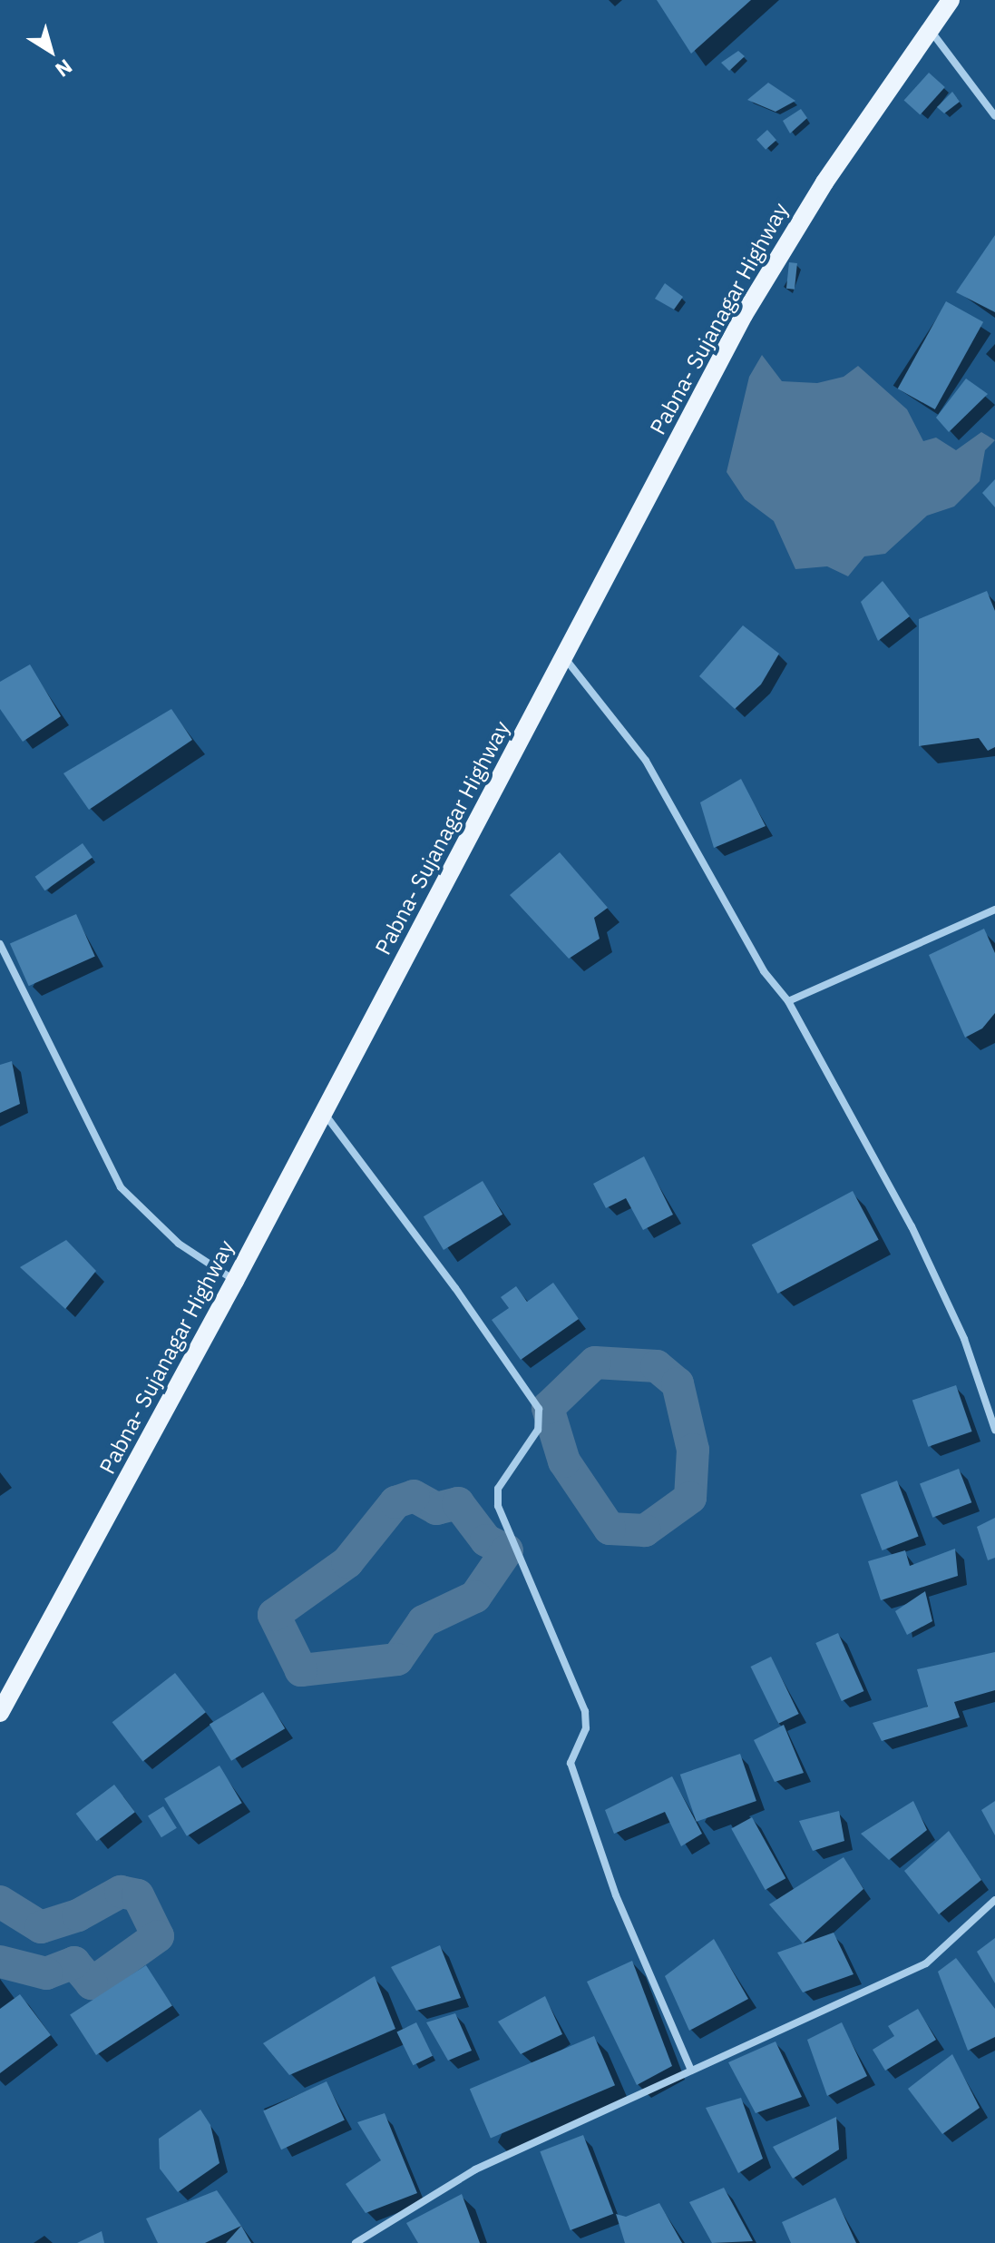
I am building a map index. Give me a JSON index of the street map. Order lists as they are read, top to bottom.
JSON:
{
  "streets": {
    "main road": ["Pabna- Sujanagar Highway"]
  },
  "north": "bottom right"
}
